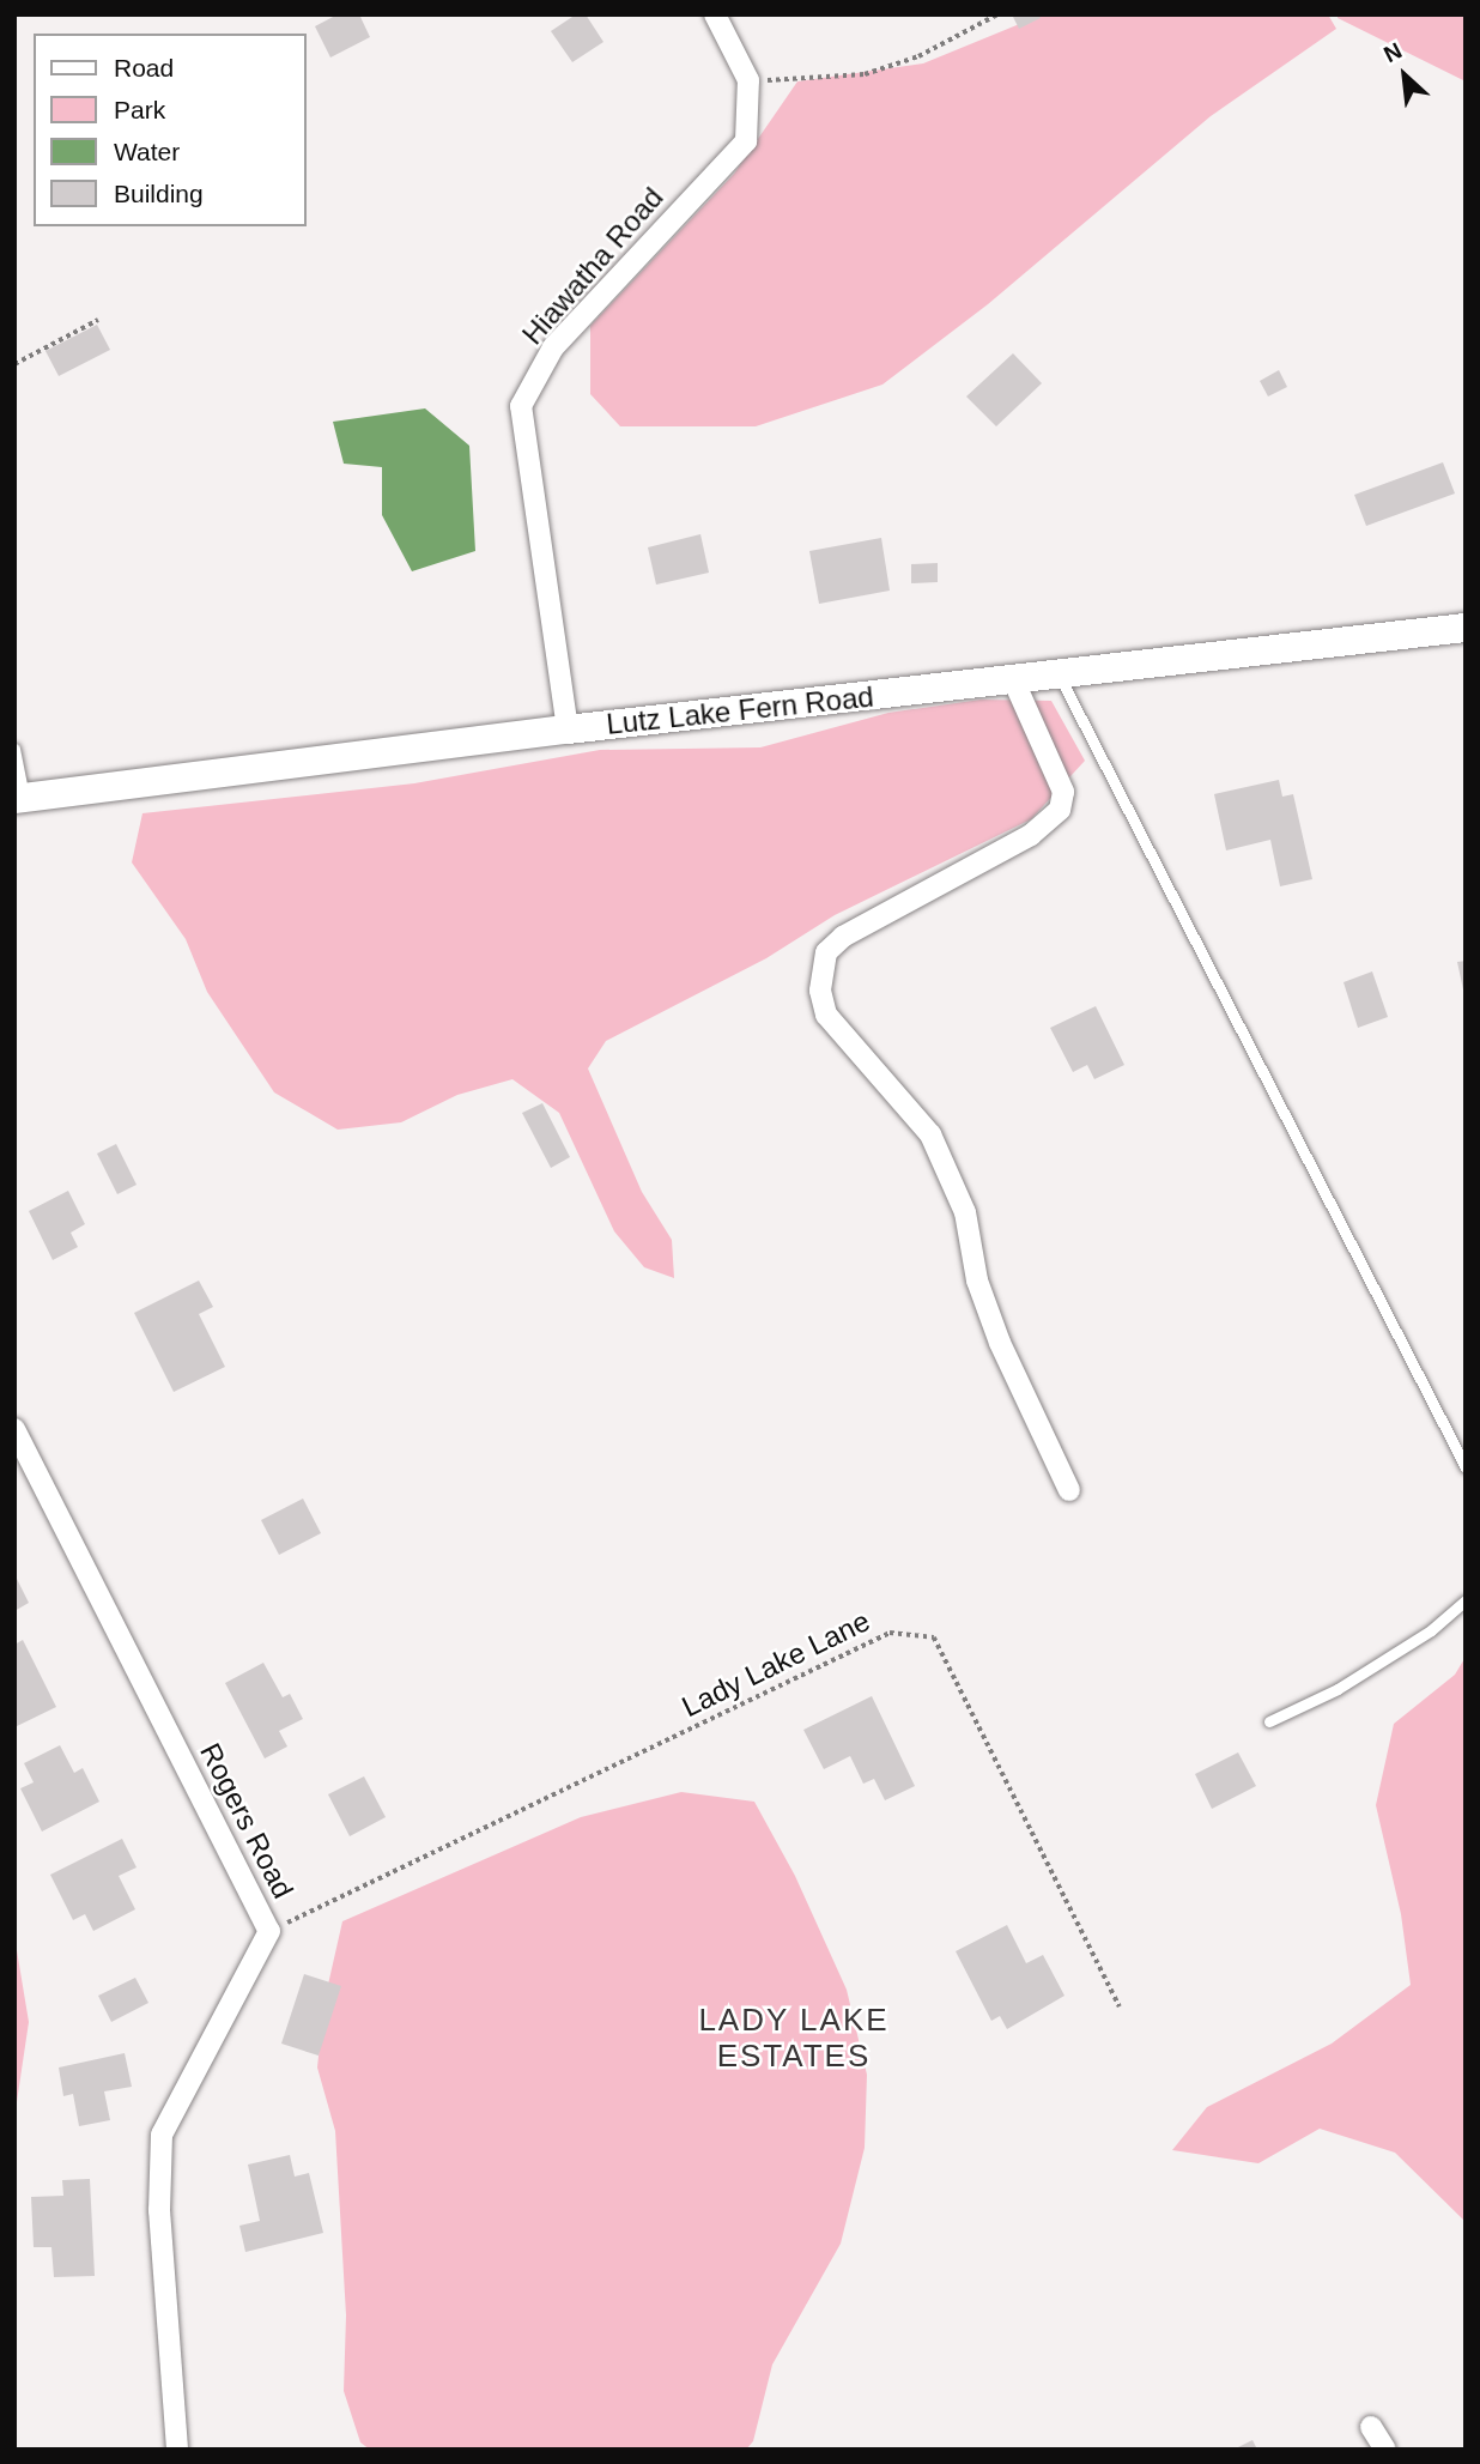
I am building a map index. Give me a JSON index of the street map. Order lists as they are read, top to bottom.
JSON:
{
  "streets": {
    "main road": ["Lutz Lake Fern Road"],
    "street": ["Hiawatha Road", "Rogers Road"],
    "path": ["Lady Lake Lane"]
  },
  "crossings": [
    ["Hiawatha Road", "Lutz Lake Fern Road"],
    ["Lady Lake Lane", "Rogers Road"]
  ],
  "districts": ["LADY LAKE ESTATES"],
  "legend": [
    "Road",
    "Park",
    "Water",
    "Building"
  ],
  "north": "top left"
}
